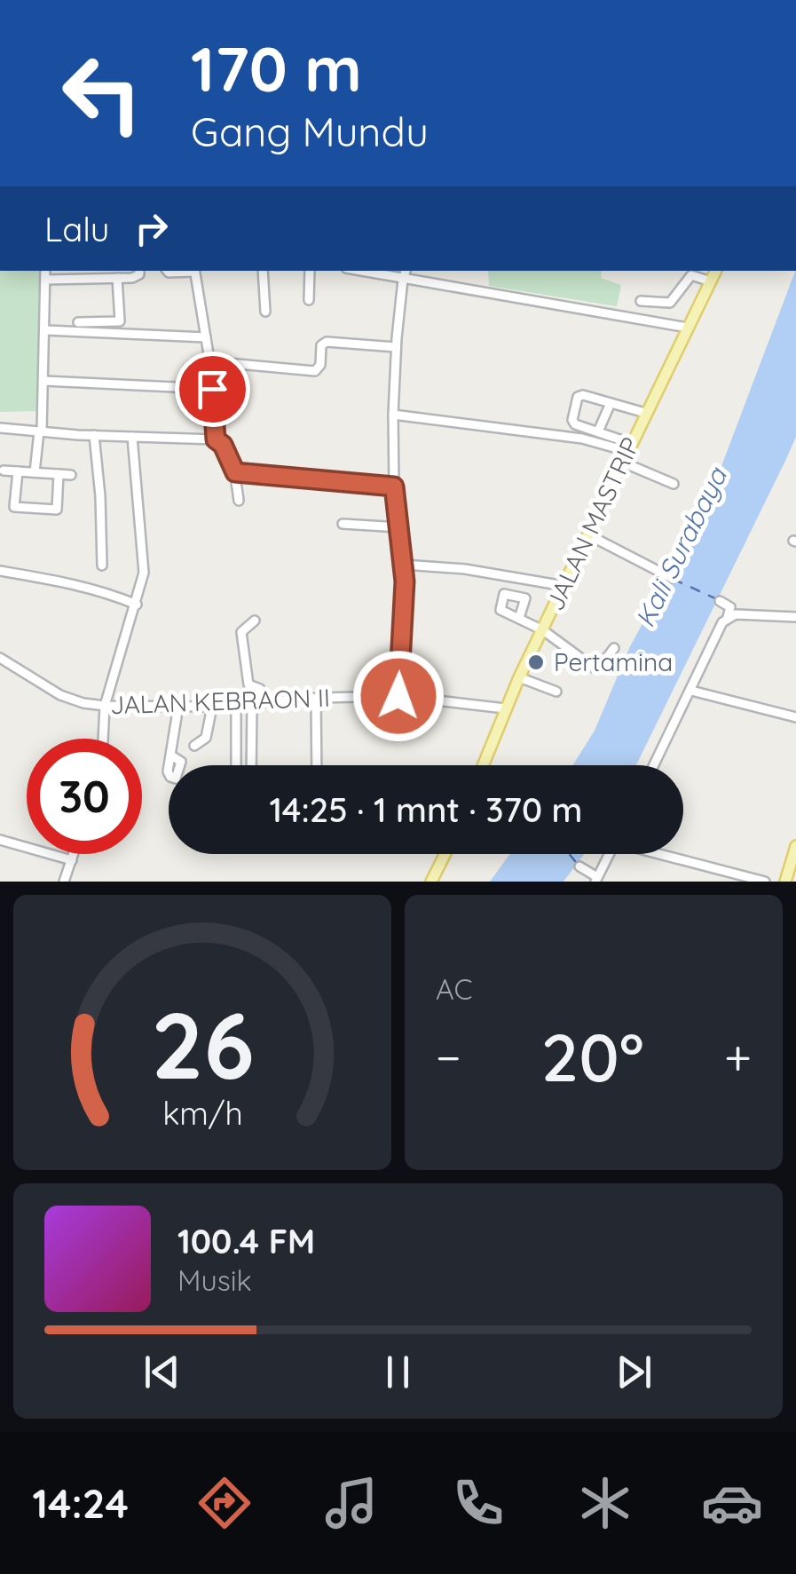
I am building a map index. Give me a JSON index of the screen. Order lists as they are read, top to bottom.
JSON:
{
  "streets": {
    "main road": ["JALAN MASTRIP"],
    "street": ["JALAN KEBRAON II"]
  },
  "crossings": [
    ["JALAN MASTRIP", "JALAN KEBRAON II"]
  ],
  "water": ["Kali Surabaya"],
  "places": ["Pertamina"],
  "page": {
    "turn": ["170 m", "Gang Mundu"],
    "then": "Lalu",
    "limit": "30",
    "trip": "14:25 · 1 mnt · 370 m",
    "tile": "AC",
    "heat": ["−", "20°", "+"],
    "song": ["100.4 FM", "Musik"],
    "tabs": "14:24",
    "gauge": ["26", "km/h"]
  }
}
